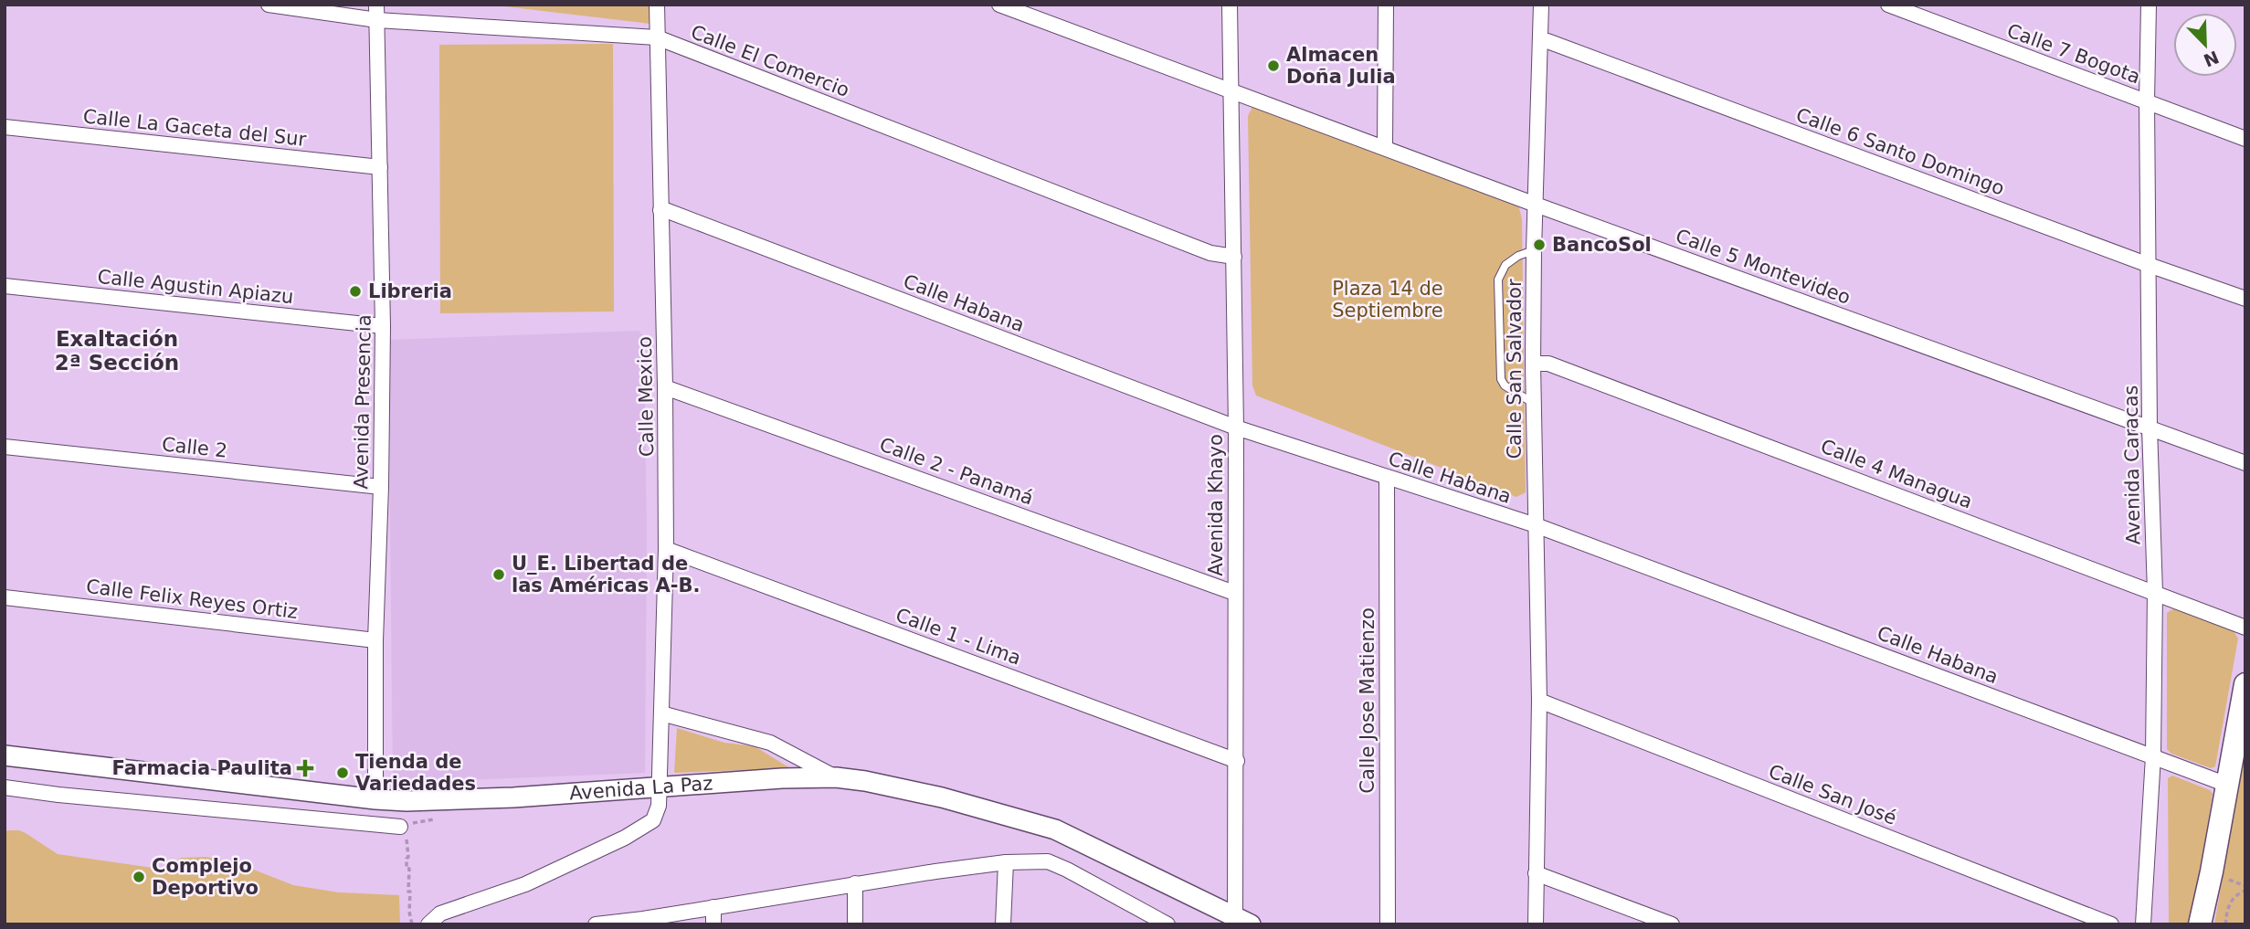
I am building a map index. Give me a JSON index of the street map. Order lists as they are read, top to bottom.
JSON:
{
  "streets": {
    "main road": ["Avenida La Paz"],
    "street": [
      "Calle 7 Bogota",
      "Calle El Comercio",
      "Calle La Gaceta del Sur",
      "Calle 6 Santo Domingo",
      "Calle 5 Montevideo",
      "Calle Agustin Apiazu",
      "Calle Habana",
      "Calle San Salvador",
      "Calle Mexico",
      "Avenida Presencia",
      "Calle 2",
      "Avenida Caracas",
      "Calle 2 - Panamá",
      "Calle 4 Managua",
      "Avenida Khayo",
      "Calle Felix Reyes Ortiz",
      "Calle 1 - Lima",
      "Calle Jose Matienzo",
      "Calle San José"
    ]
  },
  "crossings": [
    ["Calle 7 Bogota", "Avenida Caracas"],
    ["Calle El Comercio", "Calle Mexico"],
    ["Calle El Comercio", "Avenida Presencia"],
    ["Calle El Comercio", "Avenida Khayo"],
    ["Calle La Gaceta del Sur", "Avenida Presencia"],
    ["Calle 6 Santo Domingo", "Calle San Salvador"],
    ["Calle 6 Santo Domingo", "Avenida Caracas"],
    ["Calle 5 Montevideo", "Calle San Salvador"],
    ["Calle 5 Montevideo", "Avenida Caracas"],
    ["Calle 5 Montevideo", "Avenida Khayo"],
    ["Calle Agustin Apiazu", "Avenida Presencia"],
    ["Calle Habana", "Calle San Salvador"],
    ["Calle Habana", "Calle Mexico"],
    ["Calle Habana", "Avenida Caracas"],
    ["Calle Habana", "Avenida Khayo"],
    ["Calle Habana", "Calle Jose Matienzo"],
    ["Calle San Salvador", "Calle 4 Managua"],
    ["Calle San Salvador", "Calle San José"],
    ["Calle Mexico", "Calle 2 - Panamá"],
    ["Calle Mexico", "Calle 1 - Lima"],
    ["Calle Mexico", "Avenida La Paz"],
    ["Avenida Presencia", "Calle 2"],
    ["Avenida Presencia", "Calle Felix Reyes Ortiz"],
    ["Avenida Presencia", "Avenida La Paz"],
    ["Avenida Caracas", "Calle 4 Managua"],
    ["Calle 2 - Panamá", "Avenida Khayo"],
    ["Avenida Khayo", "Calle 1 - Lima"],
    ["Avenida Khayo", "Avenida La Paz"]
  ],
  "districts": ["Exaltación 2ª Sección"],
  "parks": ["Plaza 14 de Septiembre"],
  "places": {
    "other": [
      "Almacen Doña Julia",
      "BancoSol",
      "Libreria",
      "U_E. Libertad de las Américas A-B.",
      "Tienda de Variedades",
      "Complejo Deportivo"
    ],
    "health": ["Farmacia Paulita"]
  },
  "north": "bottom right"
}
